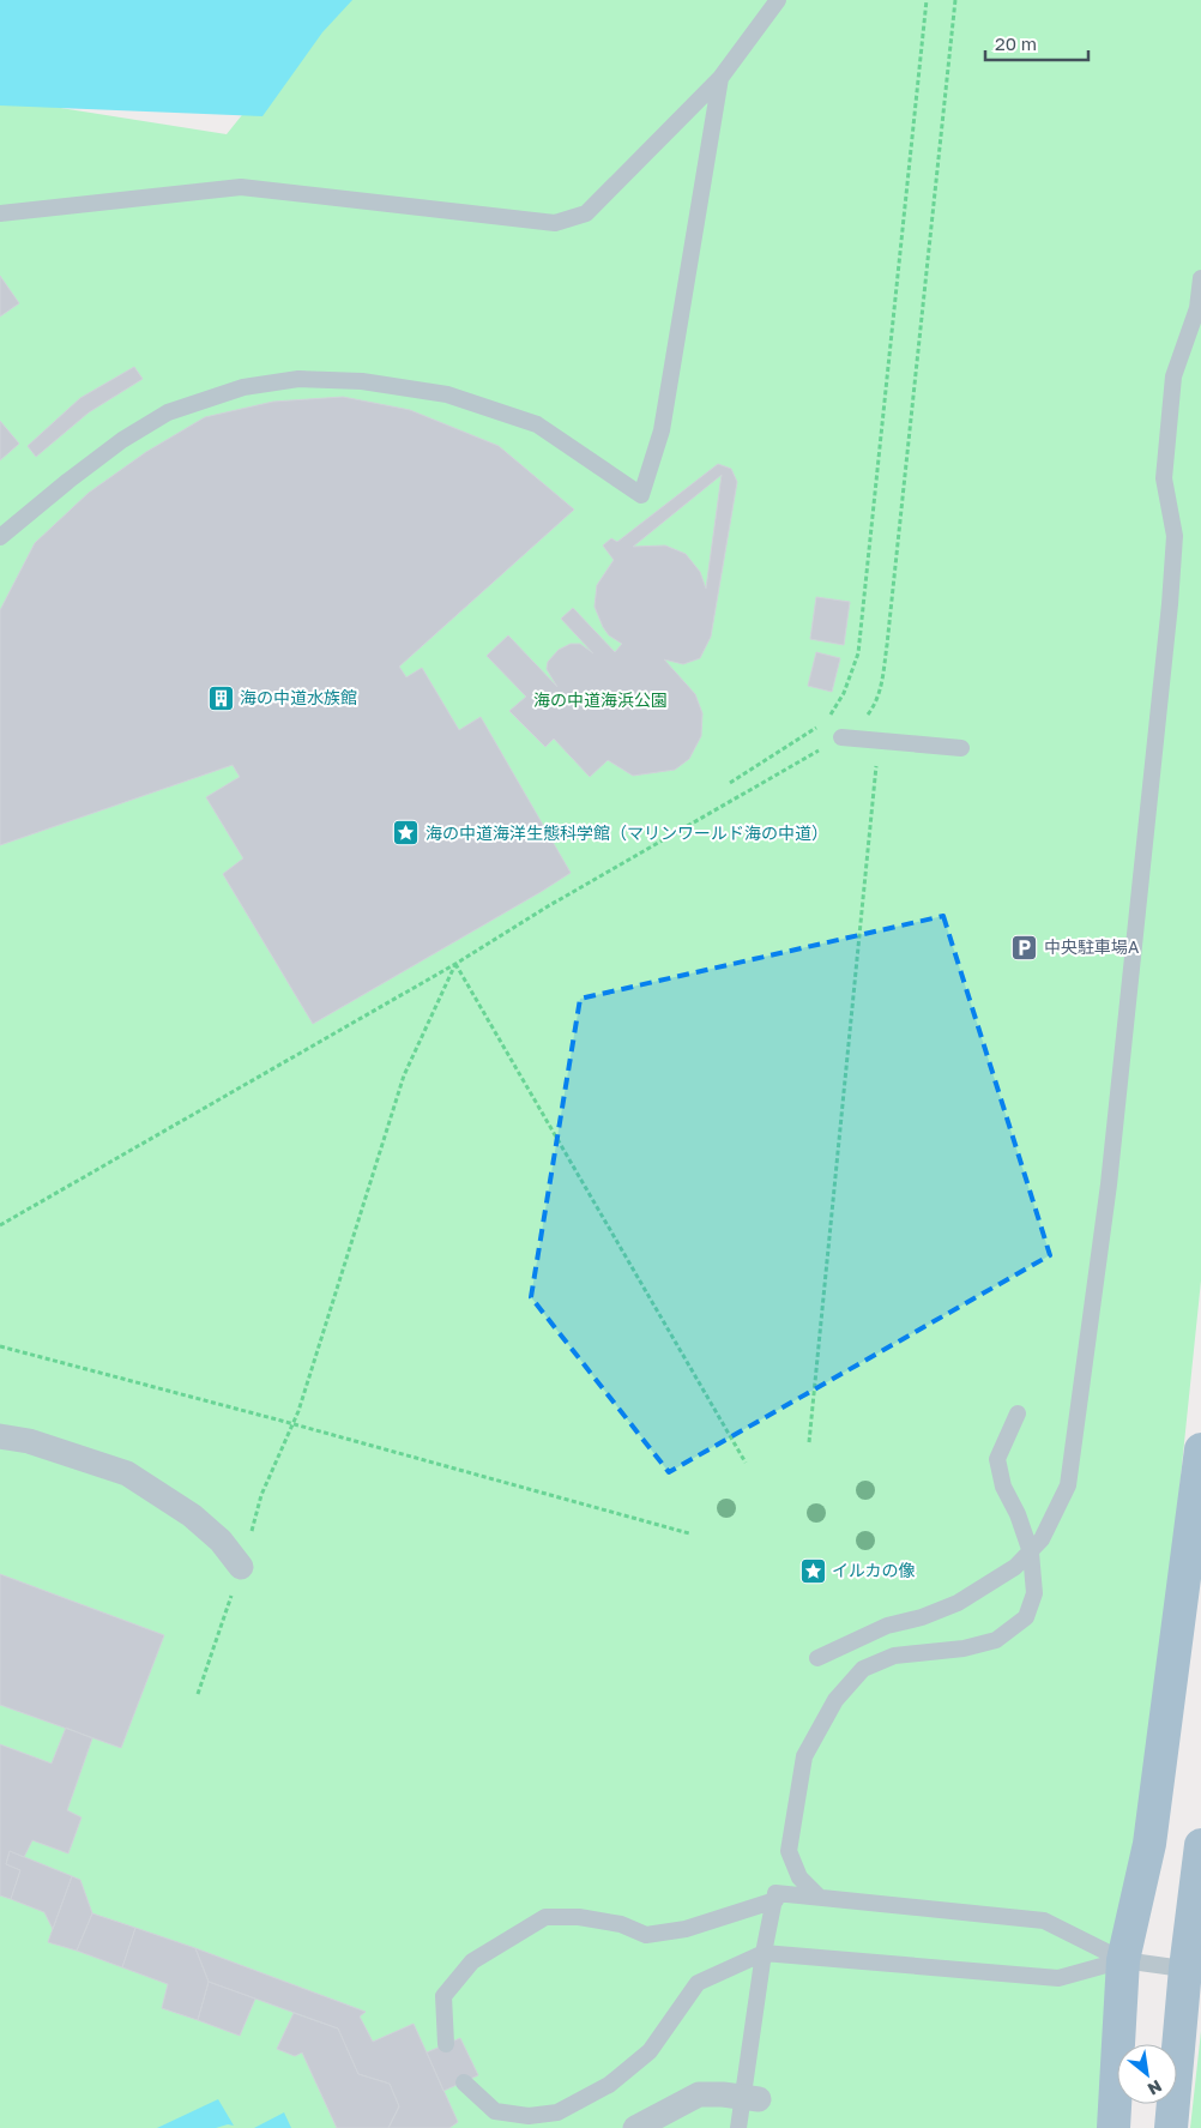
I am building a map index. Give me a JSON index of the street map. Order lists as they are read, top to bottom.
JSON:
{
  "parks": ["海の中道海浜公園"],
  "places": {
    "building": ["海の中道水族館"],
    "place": ["海の中道海洋生態科学館（マリンワールド海の中道）", "イルカの像"],
    "parking": ["中央駐車場A"]
  },
  "scale_bar": "20 m",
  "north": "bottom right"
}
